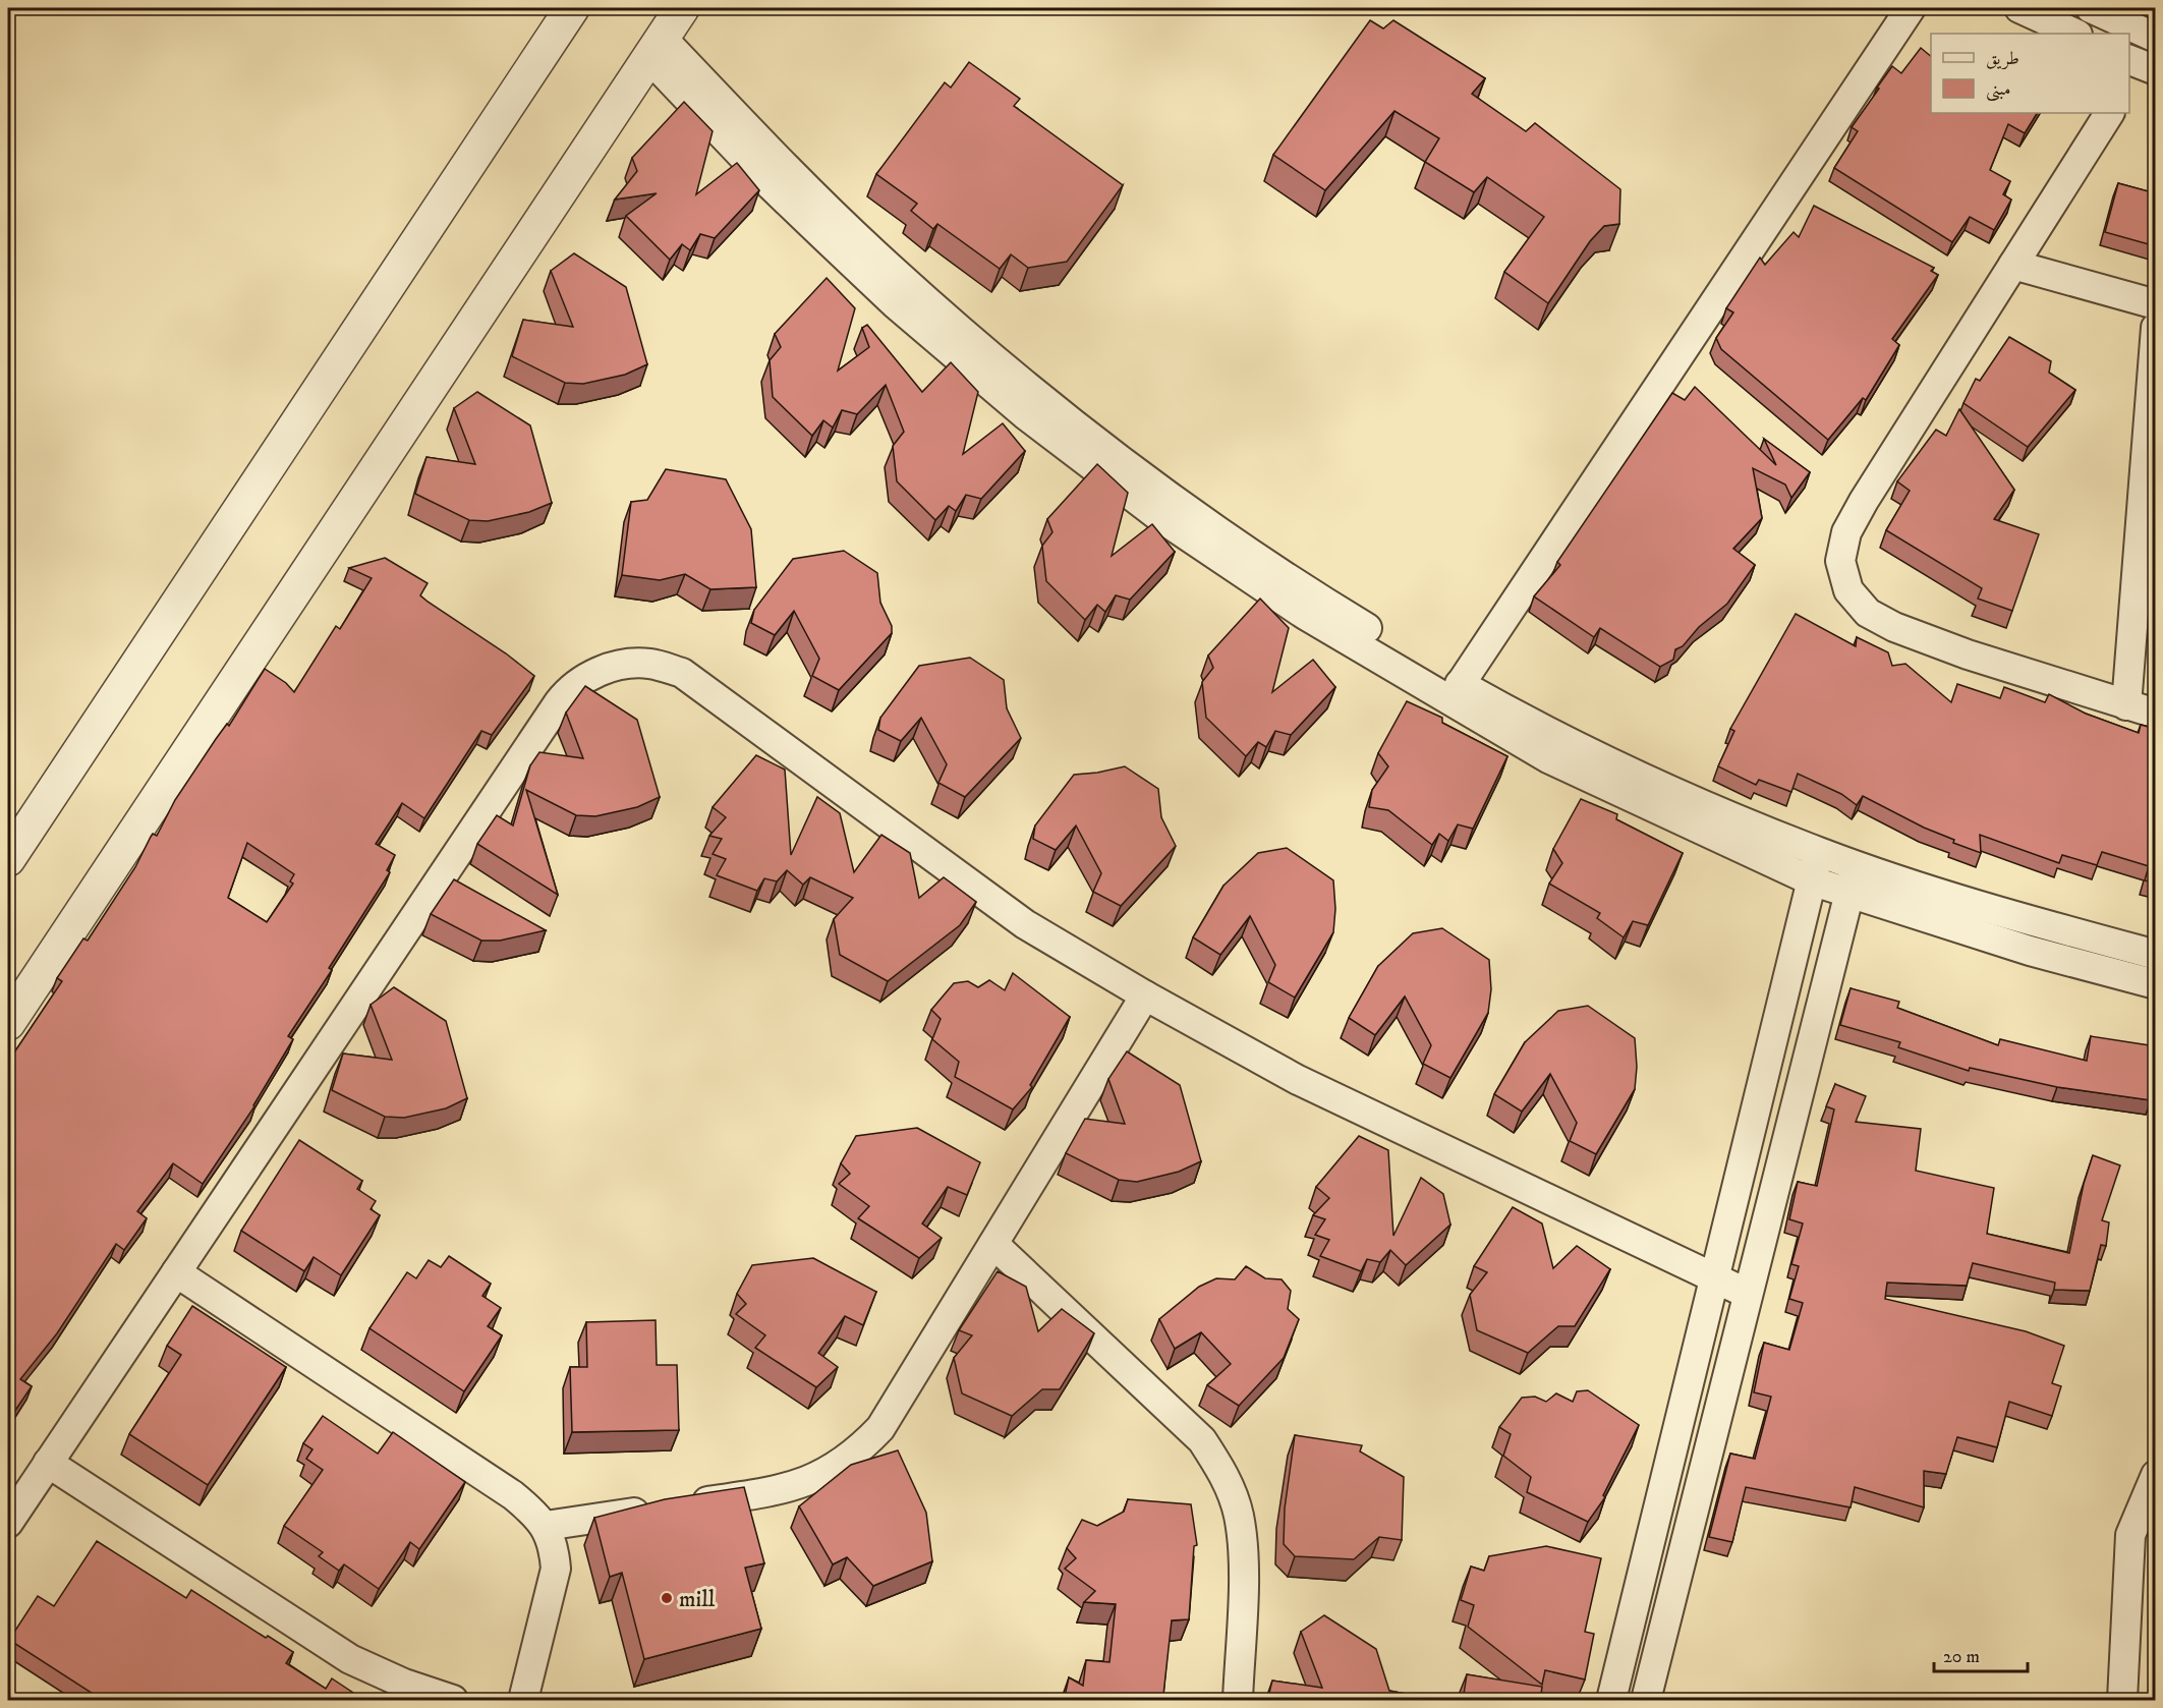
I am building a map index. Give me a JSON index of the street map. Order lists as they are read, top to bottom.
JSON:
{
  "places": ["mill"],
  "legend": ["طريق", "مبنى"],
  "scale_bar": "20 m"
}
